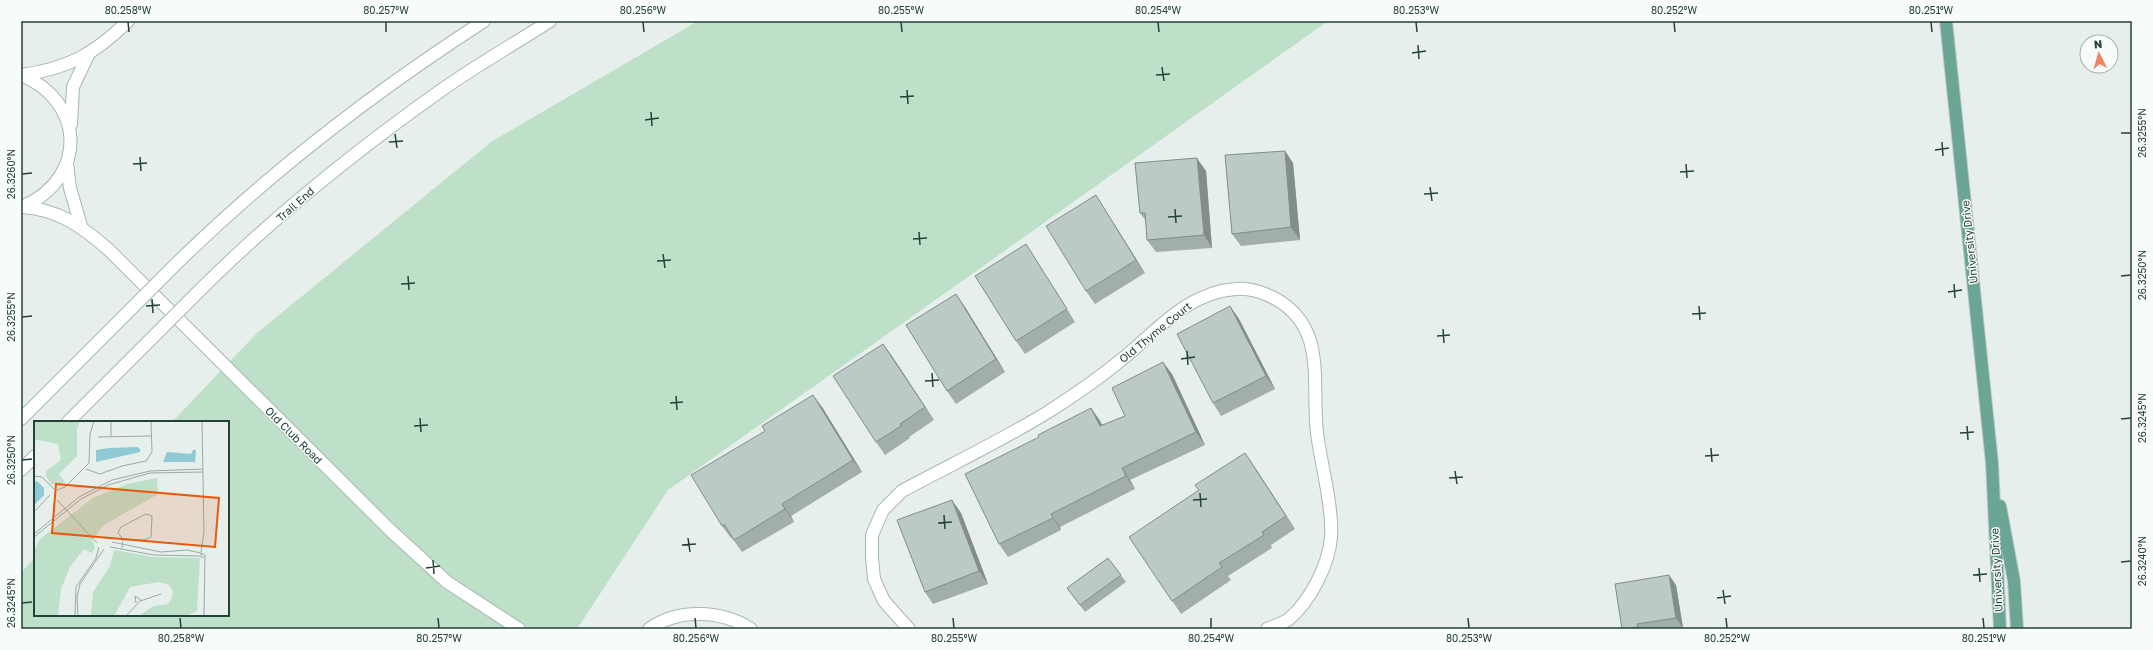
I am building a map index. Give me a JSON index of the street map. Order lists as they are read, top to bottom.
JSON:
{
  "streets": {
    "main road": ["University Drive"],
    "street": ["Trail End", "Old Thyme Court", "Old Club Road"]
  },
  "north": "top",
  "coordinates": [
    "80.258°W",
    "80.257°W",
    "80.256°W",
    "80.255°W",
    "80.254°W",
    "80.253°W",
    "80.252°W",
    "80.251°W",
    "26.3255°N",
    "26.3260°N",
    "26.3250°N",
    "26.3245°N",
    "26.3240°N"
  ]
}
